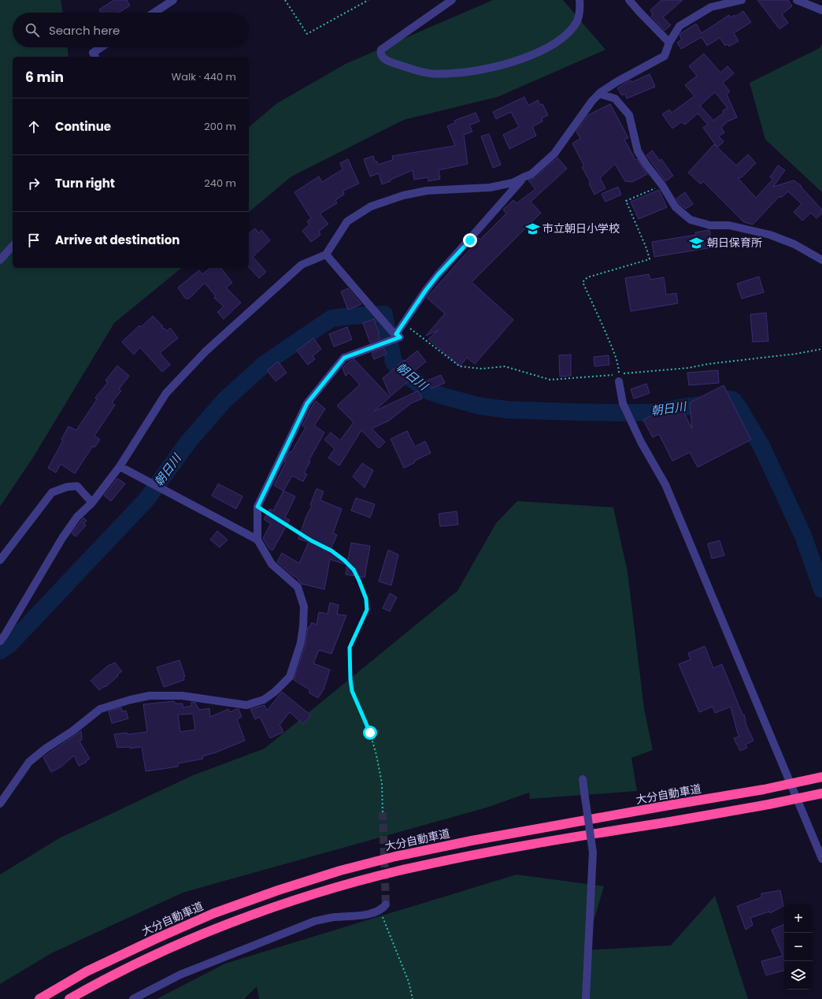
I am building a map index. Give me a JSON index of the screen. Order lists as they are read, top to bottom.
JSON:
{
  "streets": {
    "highway": ["大分自動車道"]
  },
  "water": ["朝日川"],
  "places": {
    "school or university": ["市立朝日小学校", "朝日保育所"]
  },
  "page": {
    "search": "Search here",
    "heading": ["6 min", "Walk · 440 m"],
    "list": [
      ["Continue", "200 m"],
      ["Turn right", "240 m"],
      "Arrive at destination"
    ],
    "map_buttons": ["+", "−"]
  }
}
